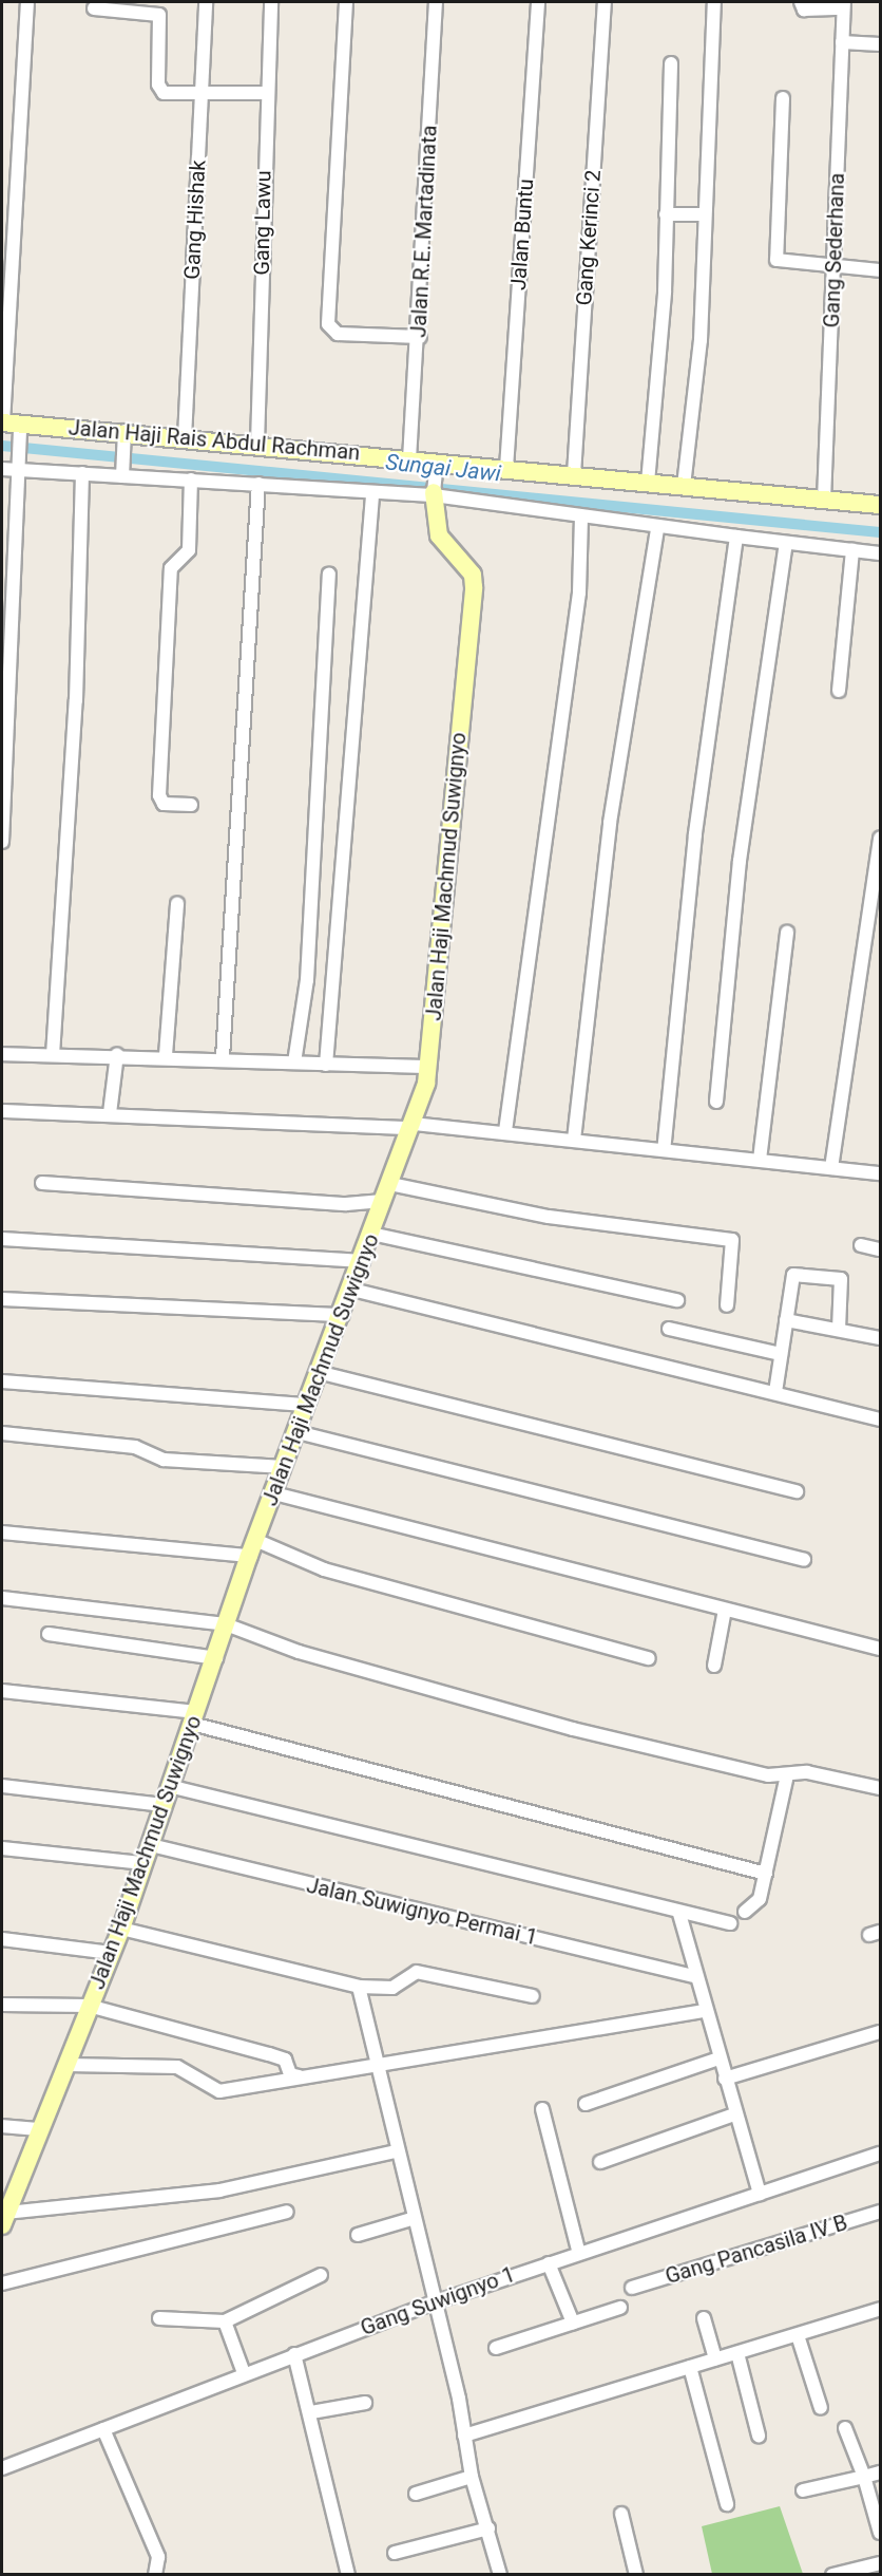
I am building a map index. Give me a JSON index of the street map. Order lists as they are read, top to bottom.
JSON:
{
  "streets": {
    "street": [
      "Gang Hishak",
      "Gang Lawu",
      "Jalan R.E. Martadinata",
      "Jalan Buntu",
      "Gang Kerinci 2",
      "Gang Sederhana",
      "Jalan Haji Rais Abdul Rachman",
      "Jalan Haji Machmud Suwignyo",
      "Jalan Suwignyo Permai 1",
      "Gang Pancasila IV B",
      "Gang Suwignyo 1"
    ]
  },
  "crossings": [
    ["Gang Hishak", "Jalan Haji Rais Abdul Rachman"],
    ["Gang Lawu", "Jalan Haji Rais Abdul Rachman"],
    ["Jalan R.E. Martadinata", "Jalan Haji Rais Abdul Rachman"],
    ["Jalan Buntu", "Jalan Haji Rais Abdul Rachman"],
    ["Gang Kerinci 2", "Jalan Haji Rais Abdul Rachman"],
    ["Gang Sederhana", "Jalan Haji Rais Abdul Rachman"],
    ["Jalan Haji Machmud Suwignyo", "Jalan Suwignyo Permai 1"]
  ],
  "water": ["Sungai Jawi"]
}
